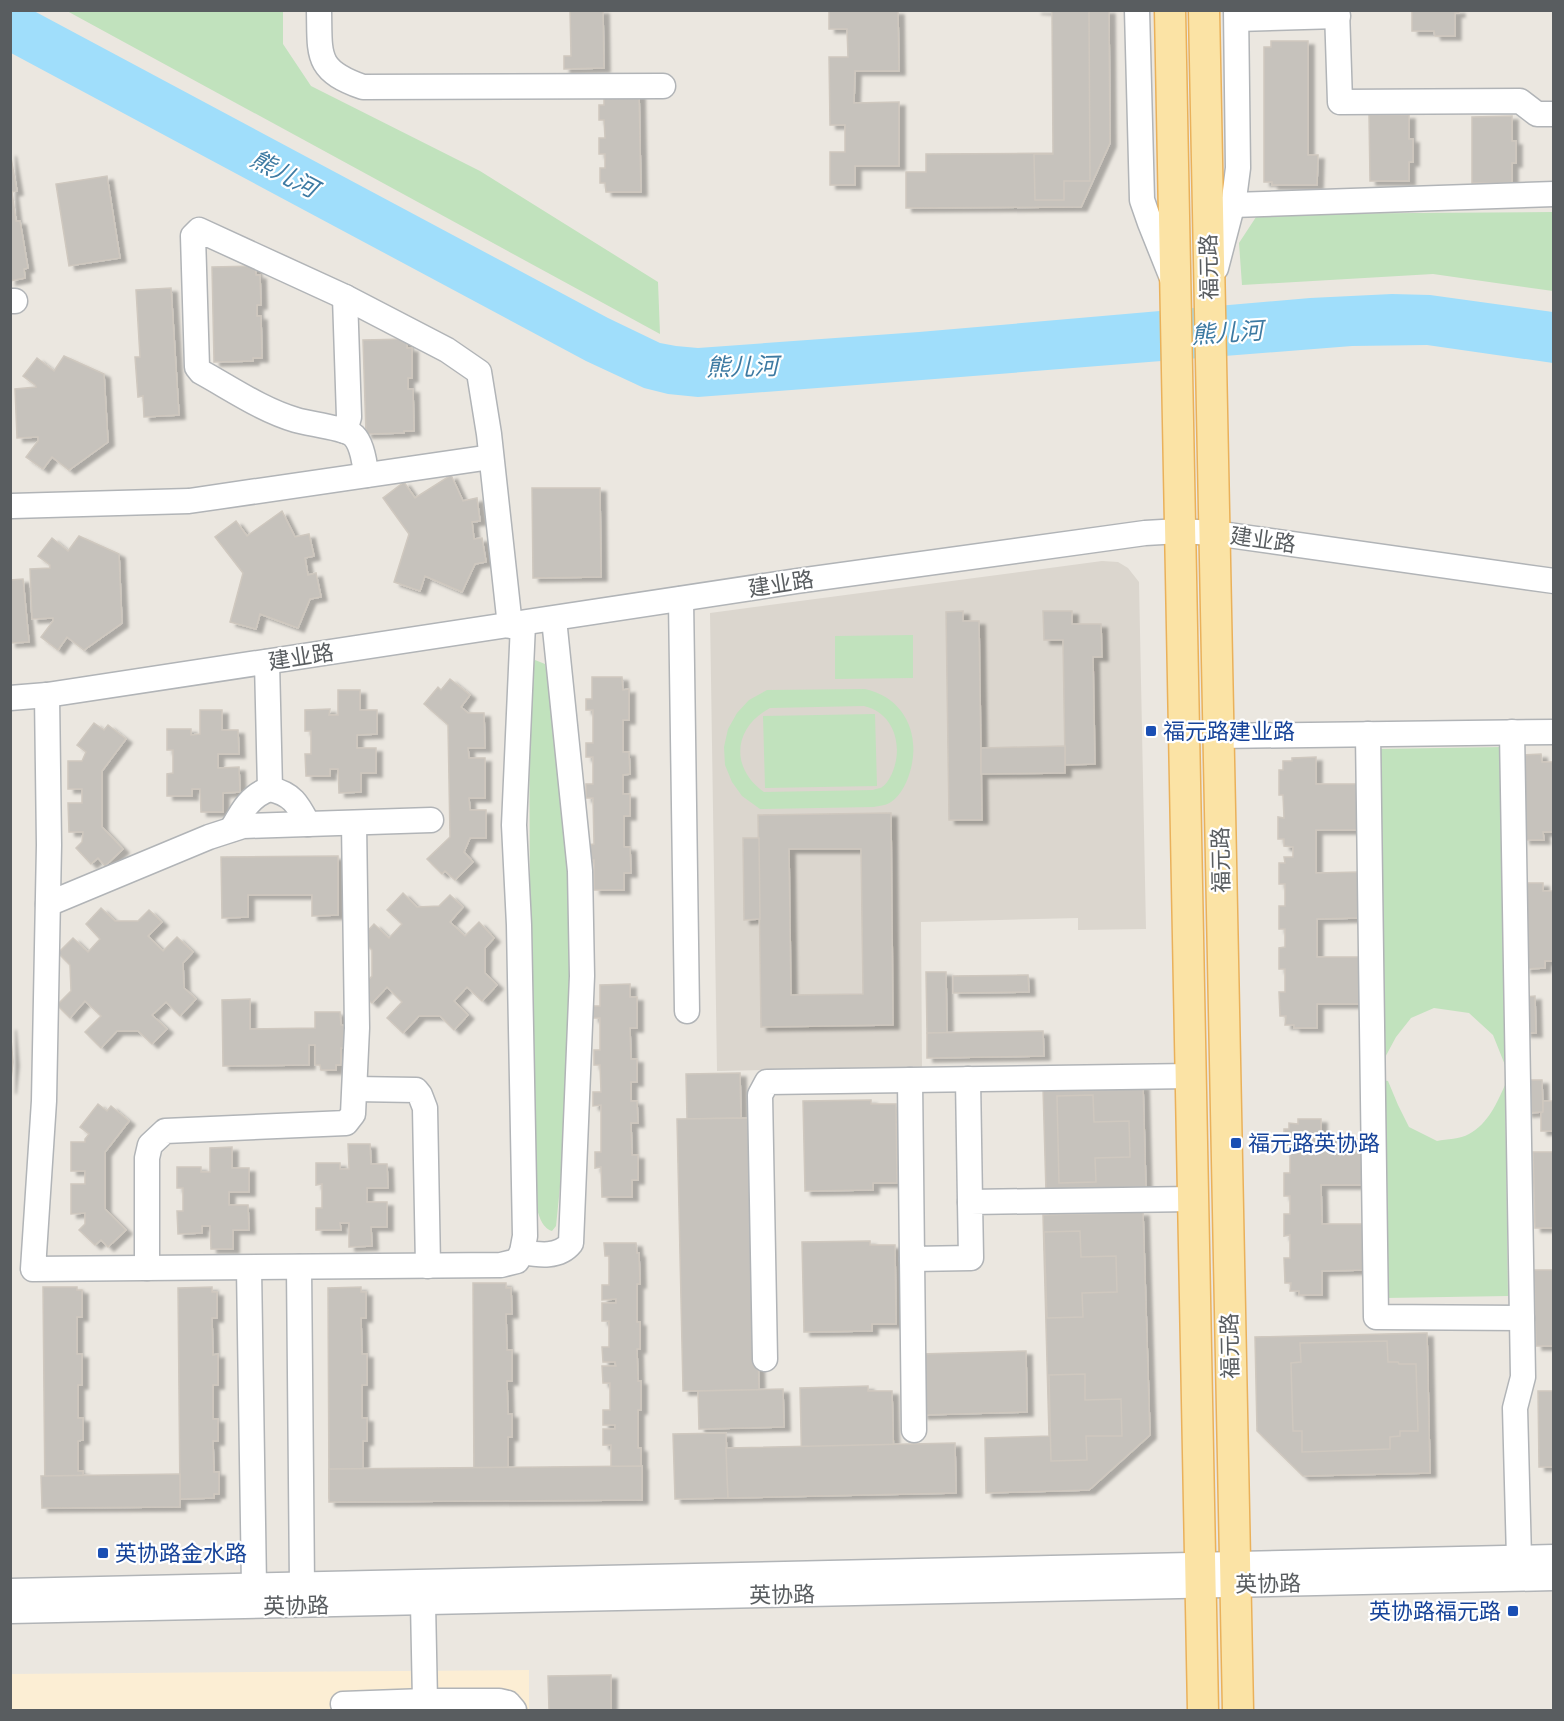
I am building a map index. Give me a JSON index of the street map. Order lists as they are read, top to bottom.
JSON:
{
  "streets": {
    "main road": ["福元路"],
    "street": ["建业路", "英协路"]
  },
  "crossings": [
    ["福元路", "建业路"],
    ["福元路", "英协路"]
  ],
  "water": ["熊儿河"],
  "places": {
    "transit": [
      "福元路建业路",
      "福元路英协路",
      "英协路金水路",
      "英协路福元路"
    ]
  }
}
